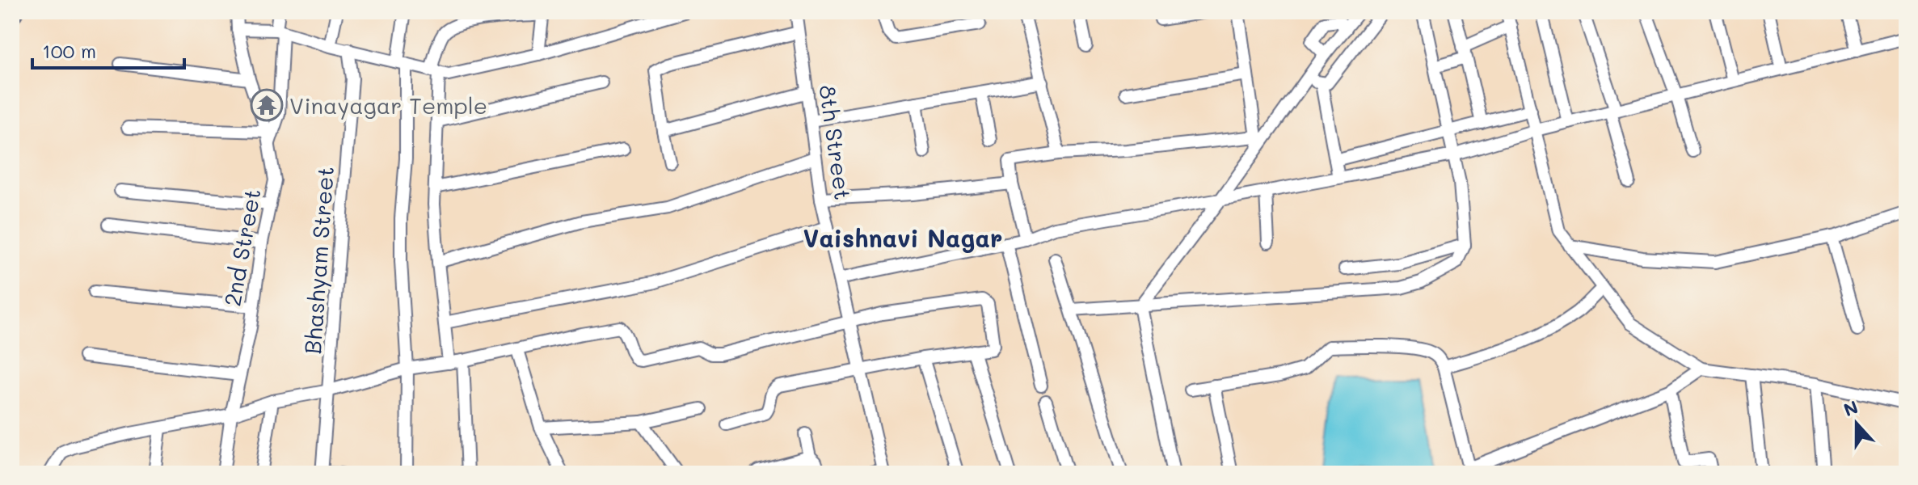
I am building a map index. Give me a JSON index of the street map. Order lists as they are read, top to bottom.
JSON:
{
  "streets": {
    "street": ["8th Street", "2nd Street", "Bhashyam Street"]
  },
  "districts": ["Vaishnavi Nagar"],
  "places": {
    "temple": ["Vinayagar Temple"]
  },
  "scale_bar": "100 m",
  "north": "top"
}
